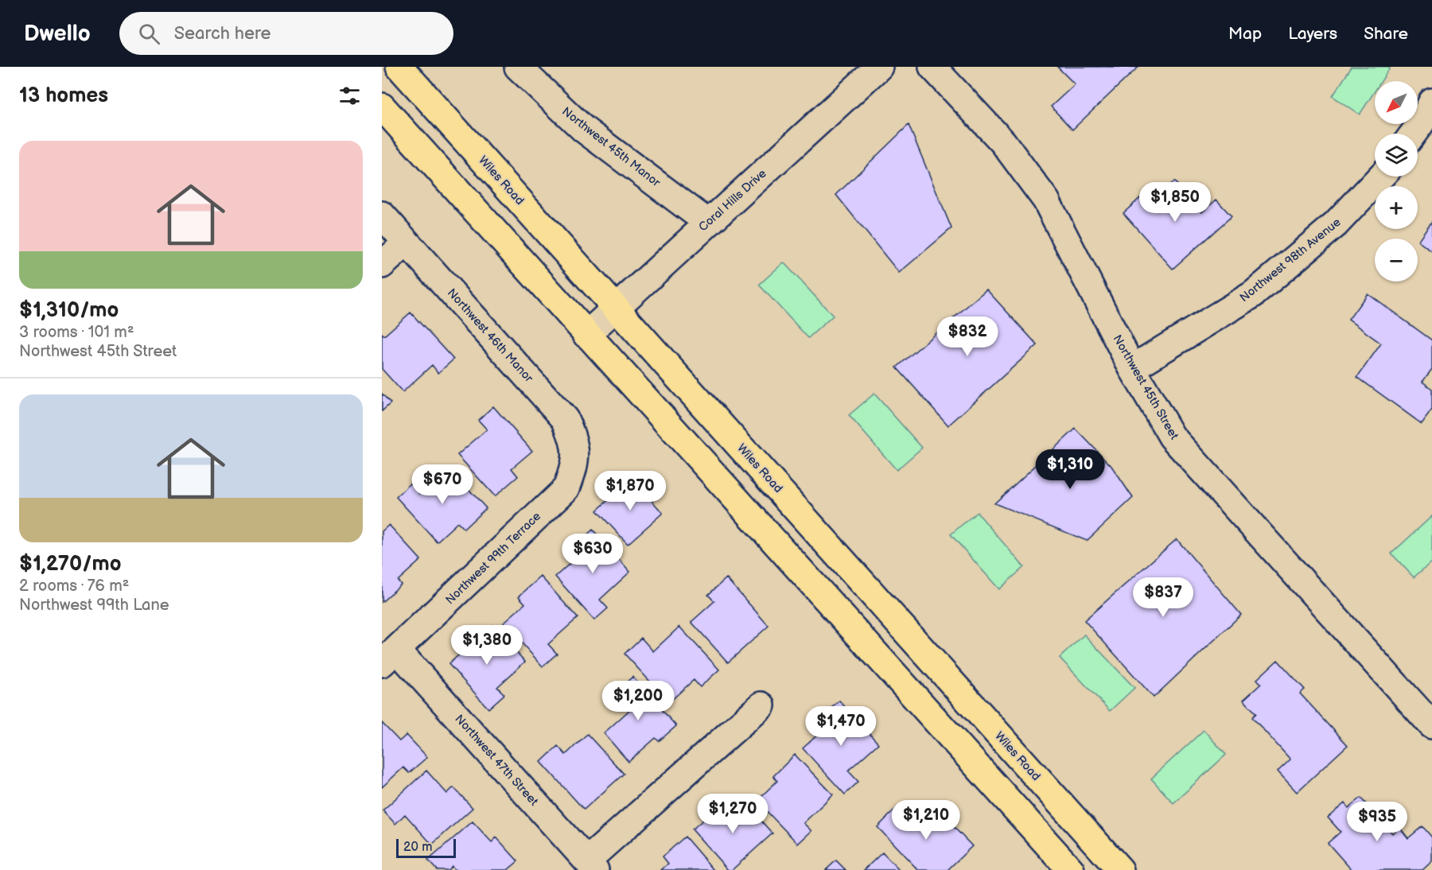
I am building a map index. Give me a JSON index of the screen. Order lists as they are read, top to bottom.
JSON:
{
  "streets": {
    "main road": ["Wiles Road"],
    "street": [
      "Northwest 45th Manor",
      "Coral Hills Drive",
      "Northwest 98th Avenue",
      "Northwest 46th Manor",
      "Northwest 45th Street",
      "Northwest 99th Terrace",
      "Northwest 47th Street"
    ]
  },
  "crossings": [
    ["Northwest 45th Manor", "Coral Hills Drive"],
    ["Wiles Road", "Coral Hills Drive"],
    ["Northwest 98th Avenue", "Northwest 45th Street"],
    ["Northwest 46th Manor", "Northwest 99th Terrace"],
    ["Northwest 99th Terrace", "Northwest 47th Street"]
  ],
  "scale_bar": "20 m",
  "north": "bottom left",
  "page": {
    "header": "Dwello",
    "search": "Search here",
    "nav": ["Map", "Layers", "Share"],
    "heading": "13 homes",
    "map_buttons": ["+", "−"],
    "list": [
      {
        "name": "$1,310/mo",
        "note": "3 rooms · 101 m² · Northwest 45th Street"
      },
      {
        "name": "$1,270/mo",
        "note": "2 rooms · 76 m² · Northwest 99th Lane"
      }
    ],
    "price": [
      "$1,850",
      "$832",
      "$1,310",
      "$670",
      "$1,870",
      "$630",
      "$837",
      "$1,380",
      "$1,200",
      "$1,470",
      "$1,270",
      "$1,210",
      "$935"
    ],
    "scale": "20 m"
  }
}
